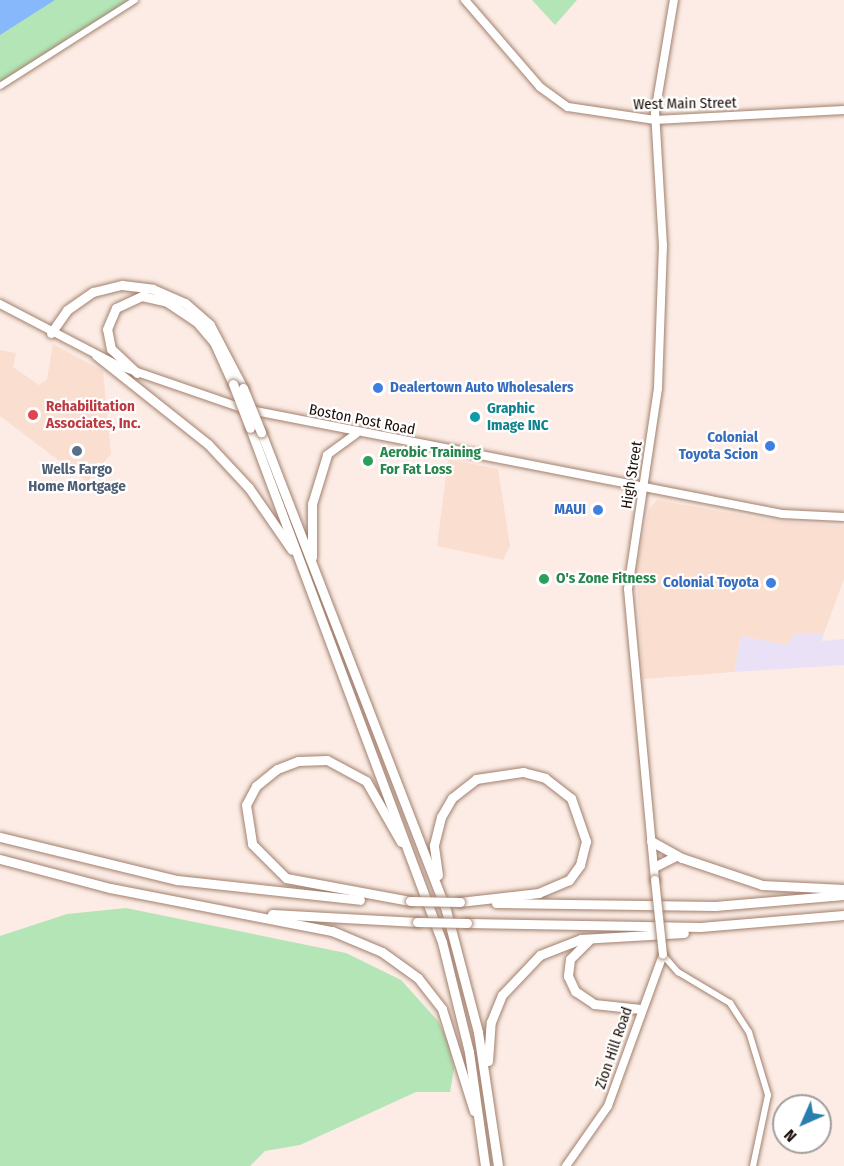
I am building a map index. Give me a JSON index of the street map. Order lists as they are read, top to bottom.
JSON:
{
  "streets": {
    "main road": [
      "West Main Street",
      "Boston Post Road",
      "High Street",
      "Zion Hill Road"
    ]
  },
  "crossings": [
    ["West Main Street", "High Street"],
    ["Boston Post Road", "High Street"],
    ["High Street", "Zion Hill Road"]
  ],
  "places": [
    "Dealertown Auto Wholesalers",
    "Rehabilitation Associates, Inc.",
    "Graphic Image INC",
    "Colonial Toyota Scion",
    "Wells Fargo Home Mortgage",
    "Aerobic Training For Fat Loss",
    "MAUI",
    "O's Zone Fitness",
    "Colonial Toyota"
  ],
  "north": "bottom left"
}
